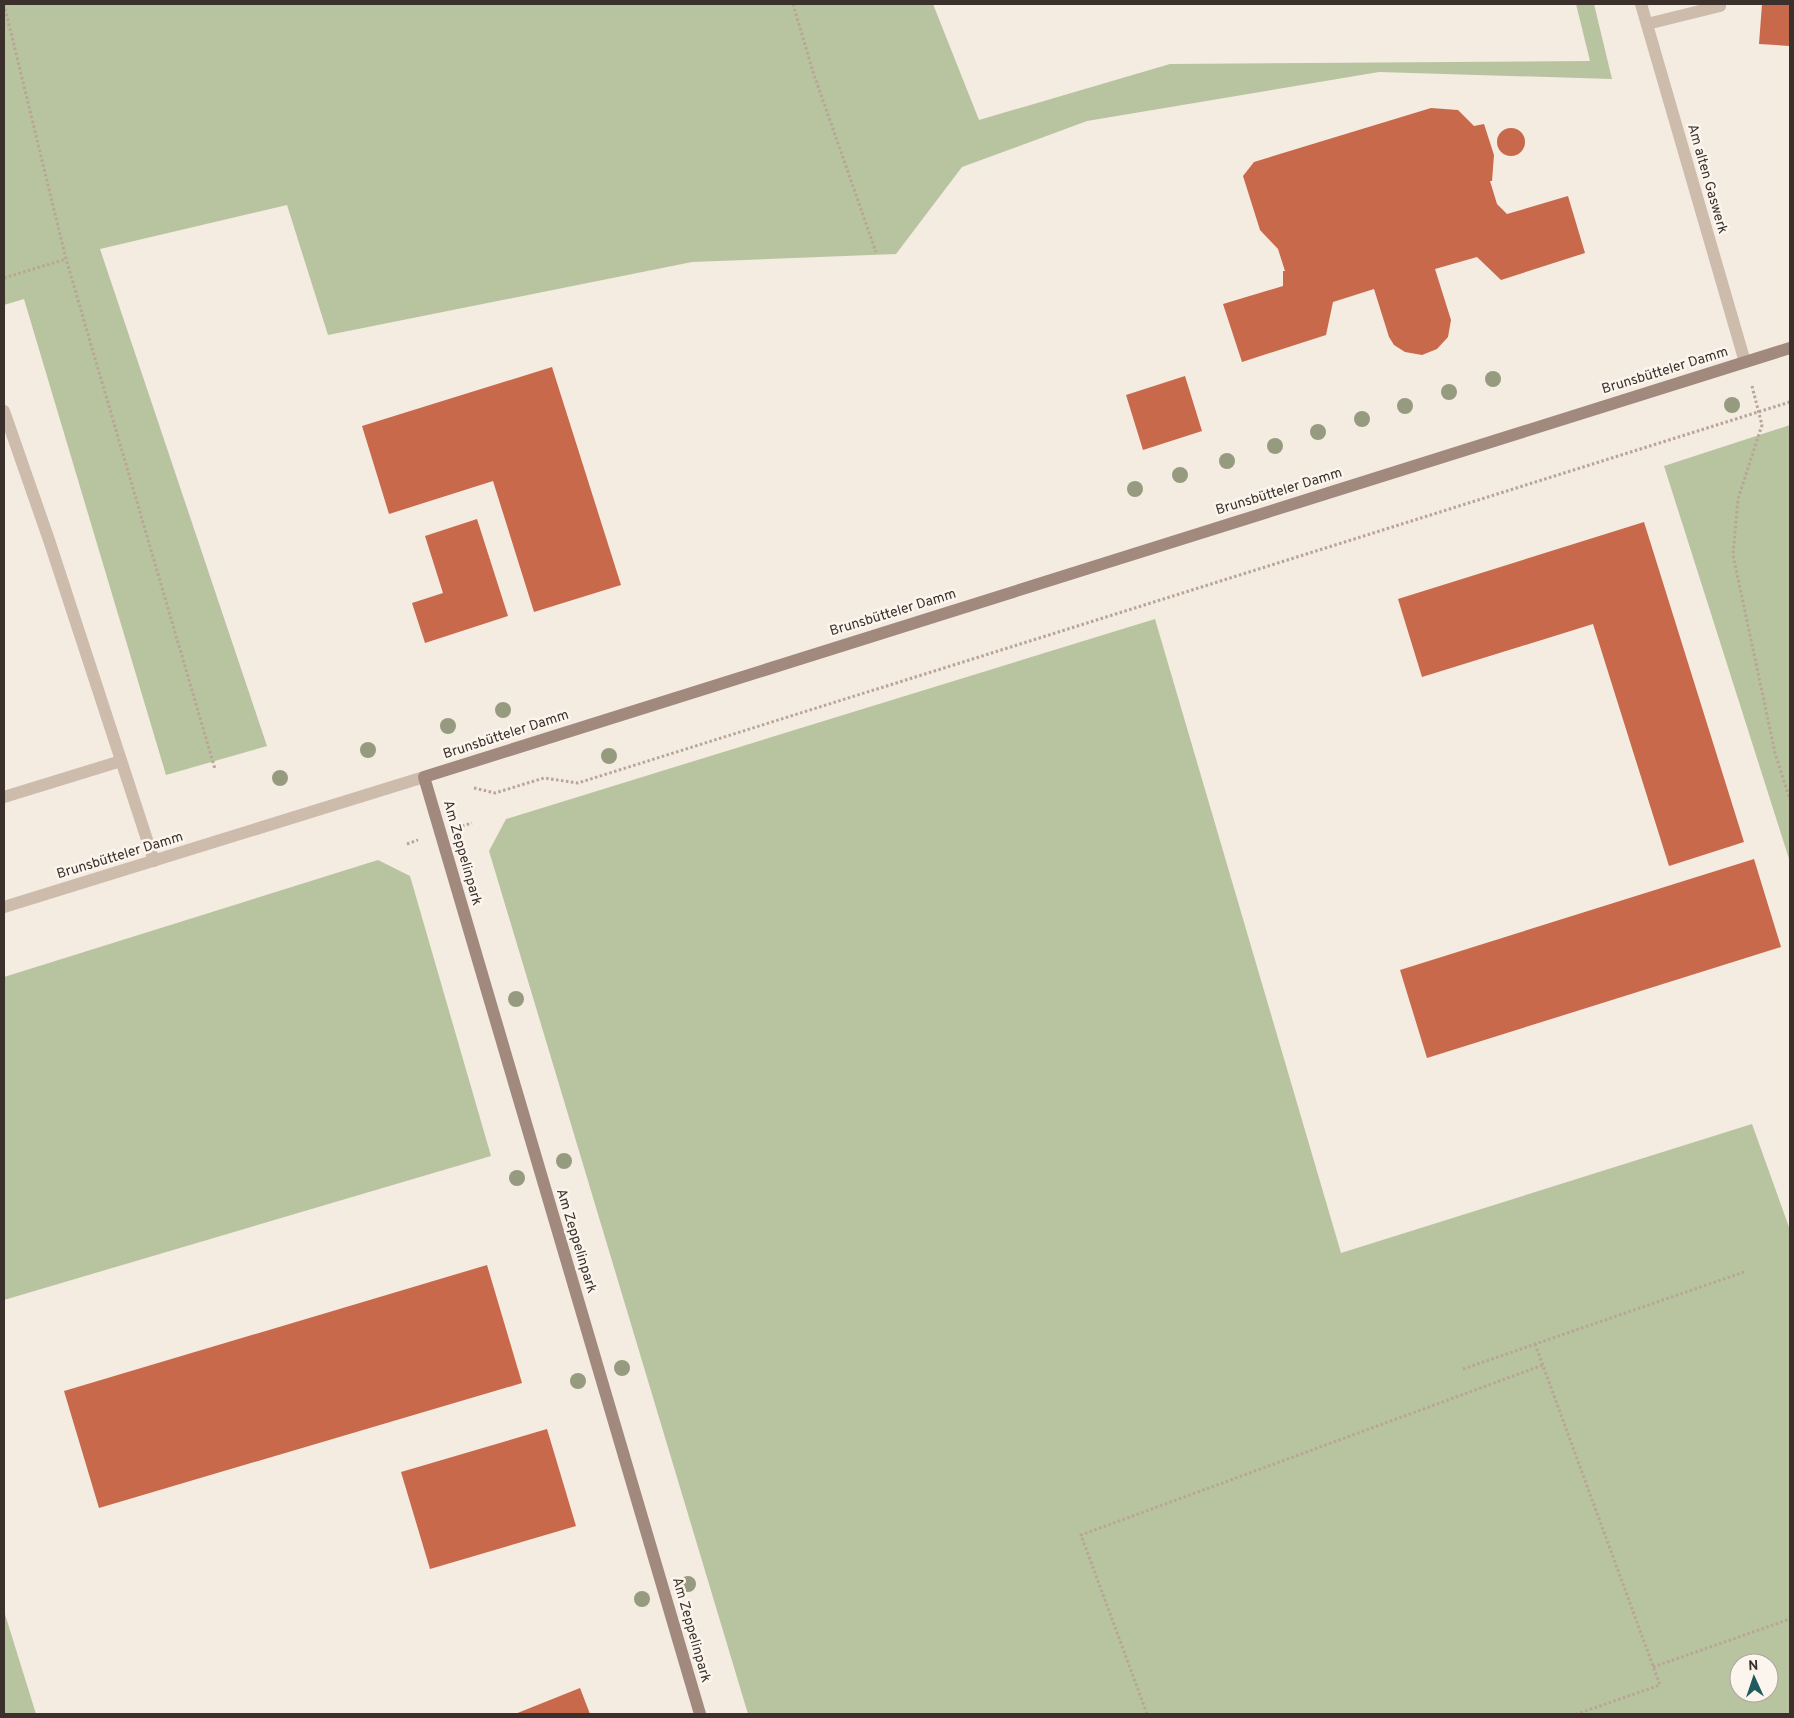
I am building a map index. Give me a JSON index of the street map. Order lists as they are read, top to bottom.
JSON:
{
  "streets": {
    "main road": ["Brunsbütteler Damm", "Am Zeppelinpark"],
    "street": ["Am alten Gaswerk"]
  },
  "crossings": [
    ["Am alten Gaswerk", "Brunsbütteler Damm"],
    ["Brunsbütteler Damm", "Am Zeppelinpark"]
  ],
  "north": "top"
}
